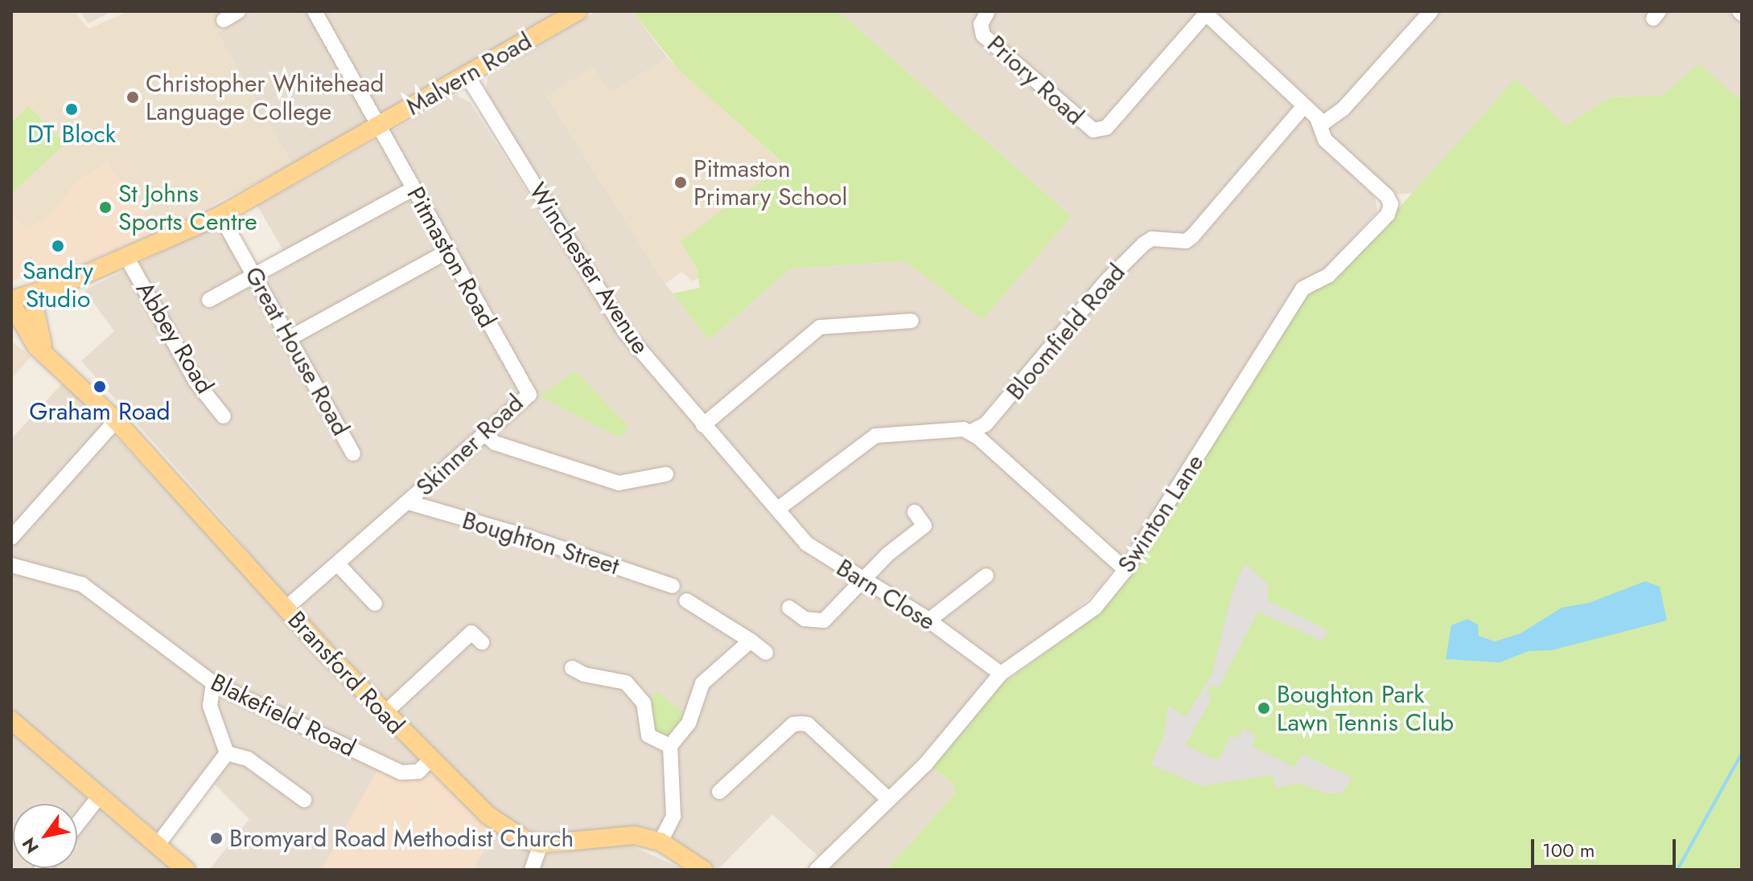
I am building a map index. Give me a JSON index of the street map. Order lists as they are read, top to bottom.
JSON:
{
  "streets": {
    "main road": ["Malvern Road", "Bransford Road"],
    "street": [
      "Priory Road",
      "Pitmaston Road",
      "Winchester Avenue",
      "Bloomfield Road",
      "Abbey Road",
      "Great House Road",
      "Skinner Road",
      "Swinton Lane",
      "Boughton Street",
      "Barn Close",
      "Blakefield Road"
    ]
  },
  "crossings": [
    ["Malvern Road", "Pitmaston Road"],
    ["Malvern Road", "Winchester Avenue"],
    ["Malvern Road", "Abbey Road"],
    ["Malvern Road", "Great House Road"],
    ["Malvern Road", "Bransford Road"],
    ["Priory Road", "Swinton Lane"],
    ["Pitmaston Road", "Skinner Road"],
    ["Winchester Avenue", "Barn Close"],
    ["Bloomfield Road", "Swinton Lane"],
    ["Skinner Road", "Boughton Street"],
    ["Skinner Road", "Bransford Road"],
    ["Swinton Lane", "Barn Close"],
    ["Bransford Road", "Blakefield Road"]
  ],
  "places": [
    "Christopher Whitehead Language College",
    "DT Block",
    "Pitmaston Primary School",
    "St Johns Sports Centre",
    "Sandry Studio",
    "Graham Road",
    "Boughton Park Lawn Tennis Club",
    "Bromyard Road Methodist Church"
  ],
  "scale_bar": "100 m",
  "north": "bottom left"
}
